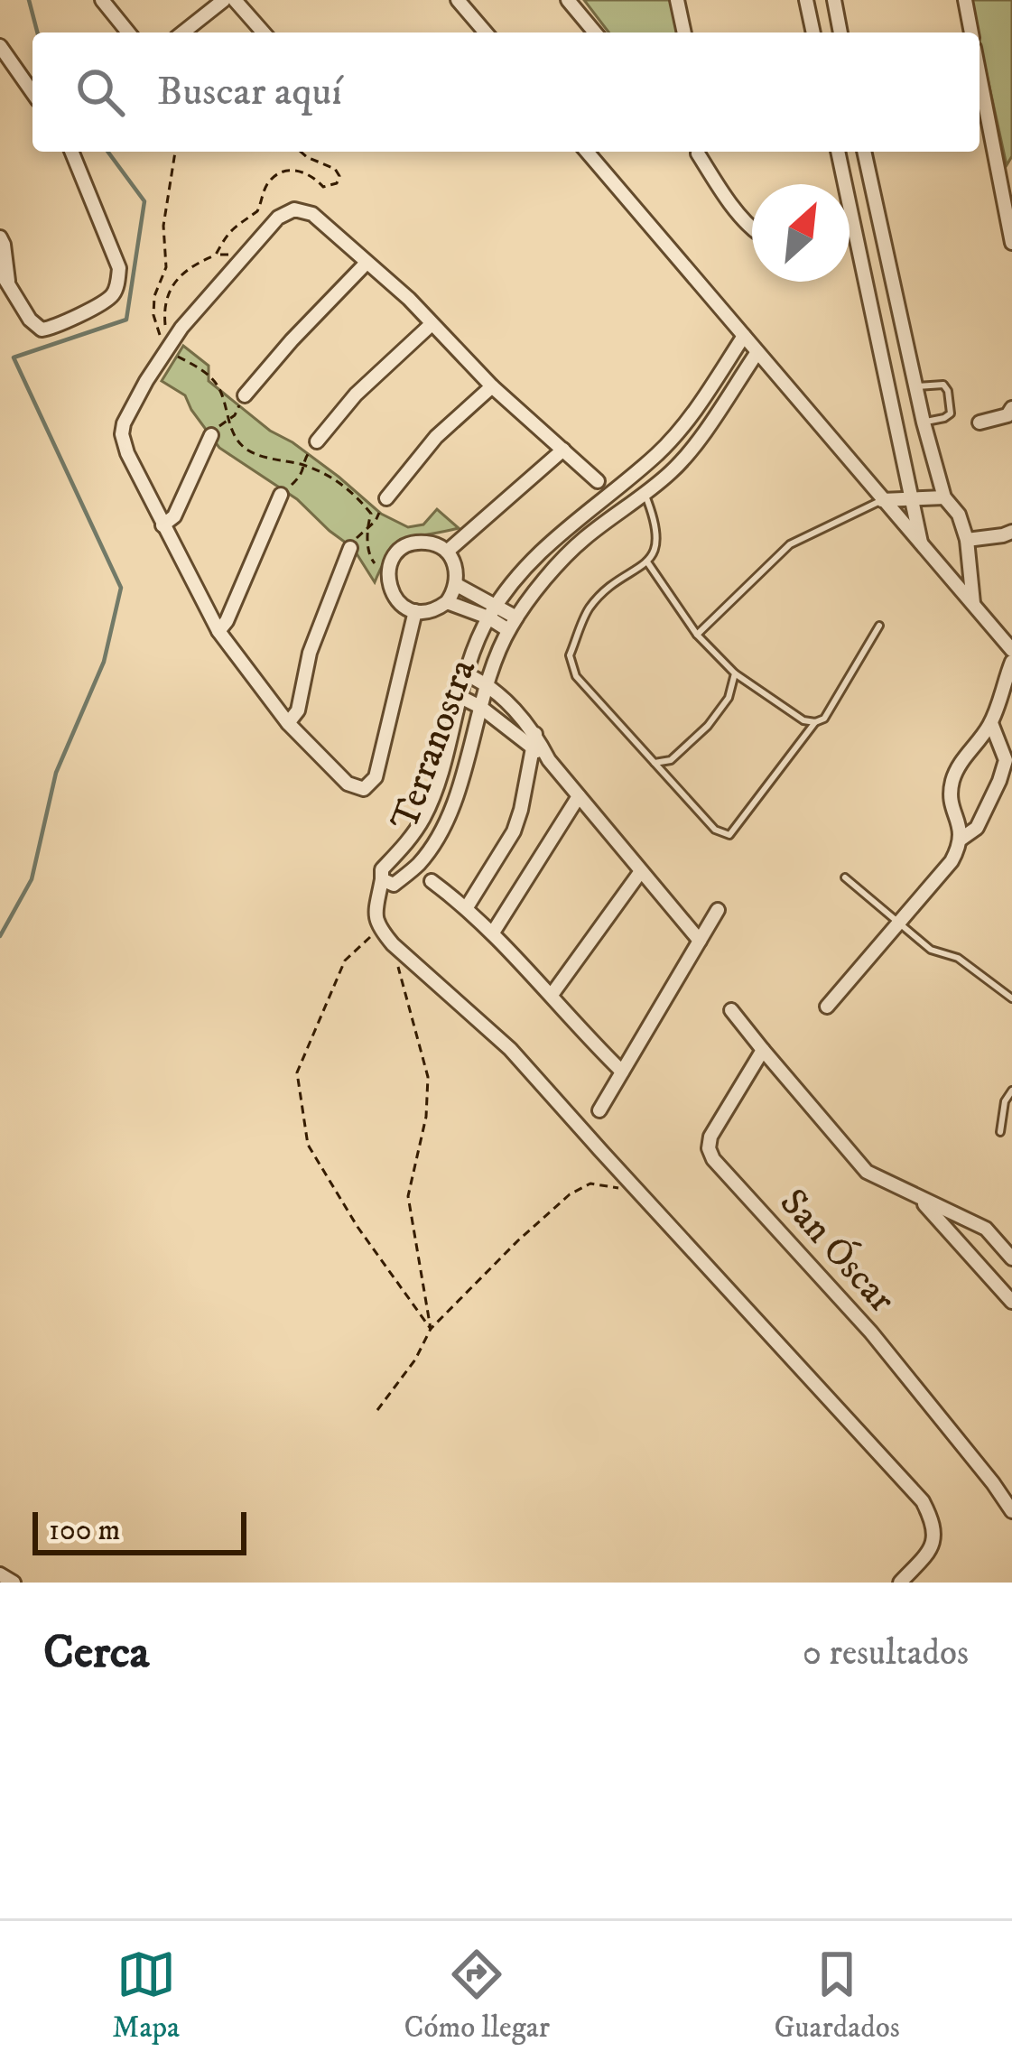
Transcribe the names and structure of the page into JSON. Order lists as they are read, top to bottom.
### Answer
{
  "streets": {
    "street": ["Terranostra", "San Óscar"]
  },
  "scale_bar": "100 m",
  "north": "top right",
  "page": {
    "search": "Buscar aquí",
    "scale": "100 m",
    "heading": ["Cerca", "0 resultados"],
    "nav": ["Mapa", "Cómo llegar", "Guardados"]
  }
}
